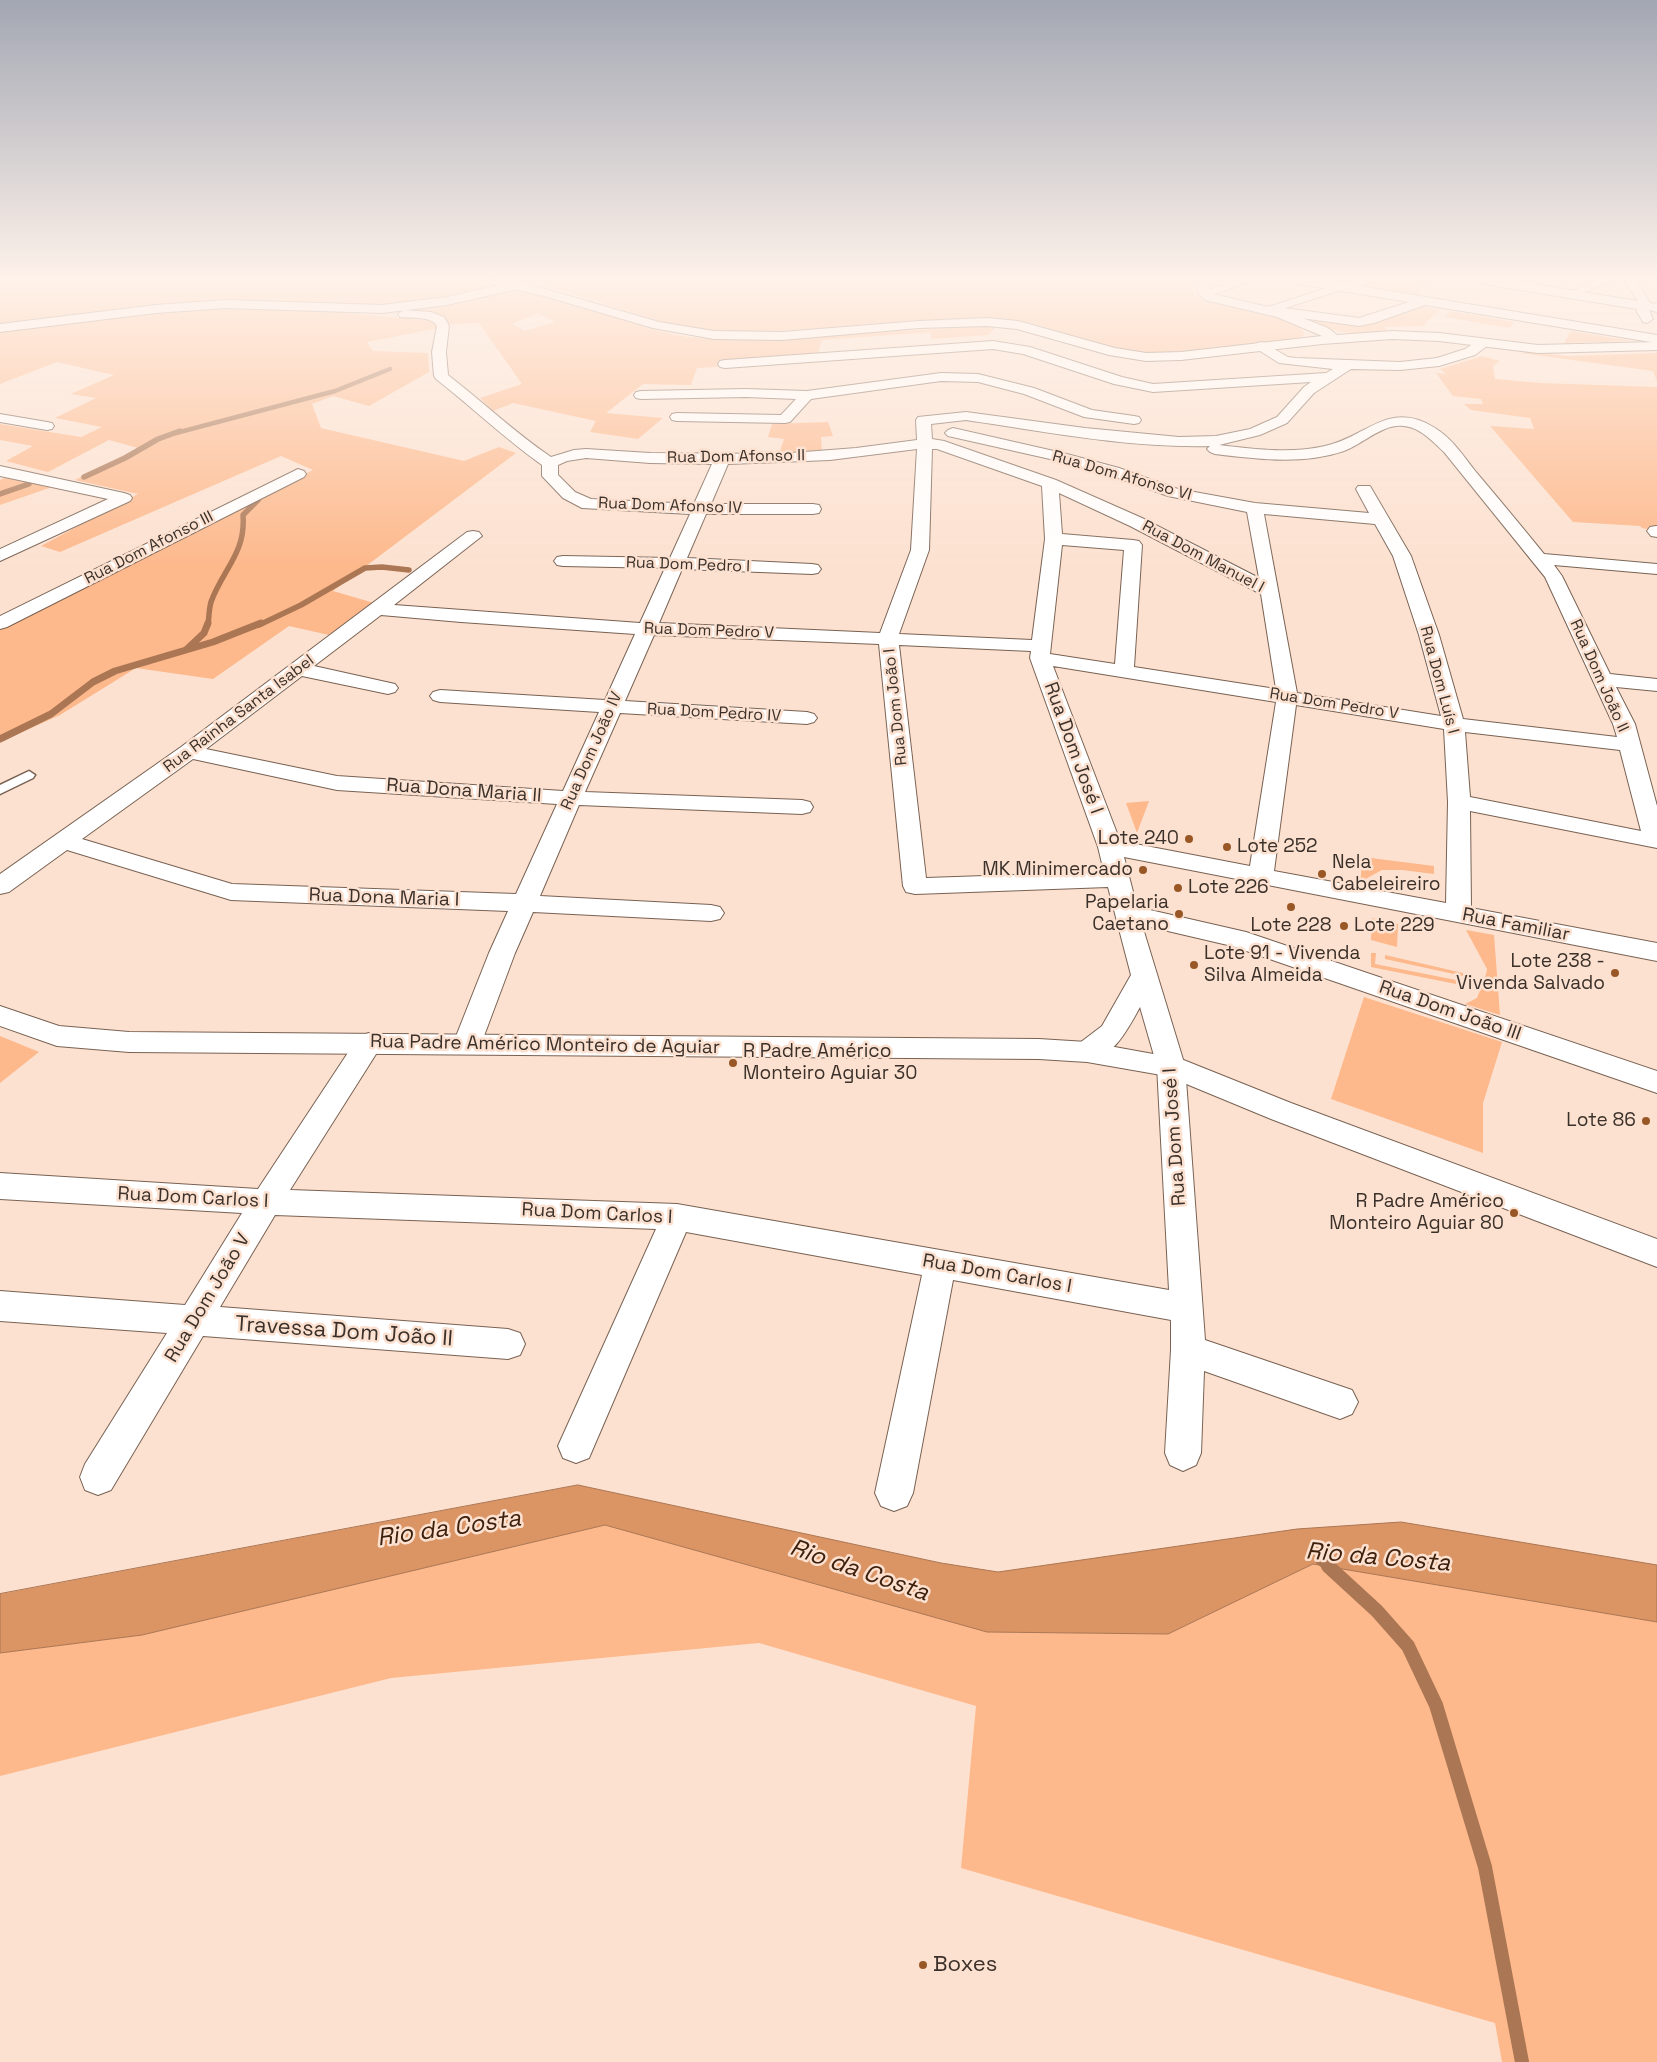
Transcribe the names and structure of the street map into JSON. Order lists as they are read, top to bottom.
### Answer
{
  "streets": {
    "street": [
      "Rua Dom Afonso II",
      "Rua Dom Afonso VI",
      "Rua Dom Afonso IV",
      "Rua Dom Afonso III",
      "Rua Dom Manuel I",
      "Rua Dom Pedro I",
      "Rua Dom Pedro V",
      "Rua Dom João II",
      "Rua Dom Luís I",
      "Rua Dom João I",
      "Rua Dom Pedro IV",
      "Rua Rainha Santa Isabel",
      "Rua Dom José I",
      "Rua Dom João IV",
      "Rua Dona Maria II",
      "Rua Dona Maria I",
      "Rua Familiar",
      "Rua Dom João III",
      "Rua Padre Américo Monteiro de Aguiar",
      "Rua Dom Carlos I",
      "Rua Dom João V",
      "Travessa Dom João II"
    ]
  },
  "crossings": [
    ["Rua Dom Afonso II", "Rua Dom Afonso VI"],
    ["Rua Dom Afonso II", "Rua Dom Afonso IV"],
    ["Rua Dom Afonso II", "Rua Dom Manuel I"],
    ["Rua Dom Afonso II", "Rua Dom João I"],
    ["Rua Dom Afonso II", "Rua Dom João IV"],
    ["Rua Dom Afonso VI", "Rua Dom Manuel I"],
    ["Rua Dom Afonso VI", "Rua Dom Luís I"],
    ["Rua Dom Afonso VI", "Rua Dom João I"],
    ["Rua Dom Afonso IV", "Rua Dom João IV"],
    ["Rua Dom Manuel I", "Rua Dom Pedro V"],
    ["Rua Dom Manuel I", "Rua Dom João I"],
    ["Rua Dom Manuel I", "Rua Dom José I"],
    ["Rua Dom Manuel I", "Rua Familiar"],
    ["Rua Dom Pedro I", "Rua Dom João IV"],
    ["Rua Dom Pedro V", "Rua Dom João II"],
    ["Rua Dom Pedro V", "Rua Dom Luís I"],
    ["Rua Dom Pedro V", "Rua Dom João I"],
    ["Rua Dom Pedro V", "Rua Rainha Santa Isabel"],
    ["Rua Dom Pedro V", "Rua Dom José I"],
    ["Rua Dom Pedro V", "Rua Dom João IV"],
    ["Rua Dom João II", "Rua Dom Luís I"],
    ["Rua Dom Luís I", "Rua Familiar"],
    ["Rua Dom João I", "Rua Dom José I"],
    ["Rua Dom Pedro IV", "Rua Dom João IV"],
    ["Rua Rainha Santa Isabel", "Rua Dona Maria II"],
    ["Rua Rainha Santa Isabel", "Rua Dona Maria I"],
    ["Rua Dom José I", "Rua Familiar"],
    ["Rua Dom José I", "Rua Dom João III"],
    ["Rua Dom José I", "Rua Padre Américo Monteiro de Aguiar"],
    ["Rua Dom José I", "Rua Dom Carlos I"],
    ["Rua Dom João IV", "Rua Dona Maria II"],
    ["Rua Dom João IV", "Rua Dona Maria I"],
    ["Rua Dom João IV", "Rua Padre Américo Monteiro de Aguiar"],
    ["Rua Padre Américo Monteiro de Aguiar", "Rua Dom João V"],
    ["Rua Dom Carlos I", "Rua Dom João V"],
    ["Rua Dom João V", "Travessa Dom João II"]
  ],
  "water": ["Rio da Costa"],
  "places": [
    "Lote 240",
    "Lote 252",
    "MK Minimercado",
    "Nela Cabeleireiro",
    "Lote 226",
    "Lote 228",
    "Papelaria Caetano",
    "Lote 229",
    "Lote 91 - Vivenda Silva Almeida",
    "Lote 238 - Vivenda Salvado",
    "R Padre Américo Monteiro Aguiar 30",
    "Lote 86",
    "R Padre Américo Monteiro Aguiar 80",
    "Boxes"
  ]
}
